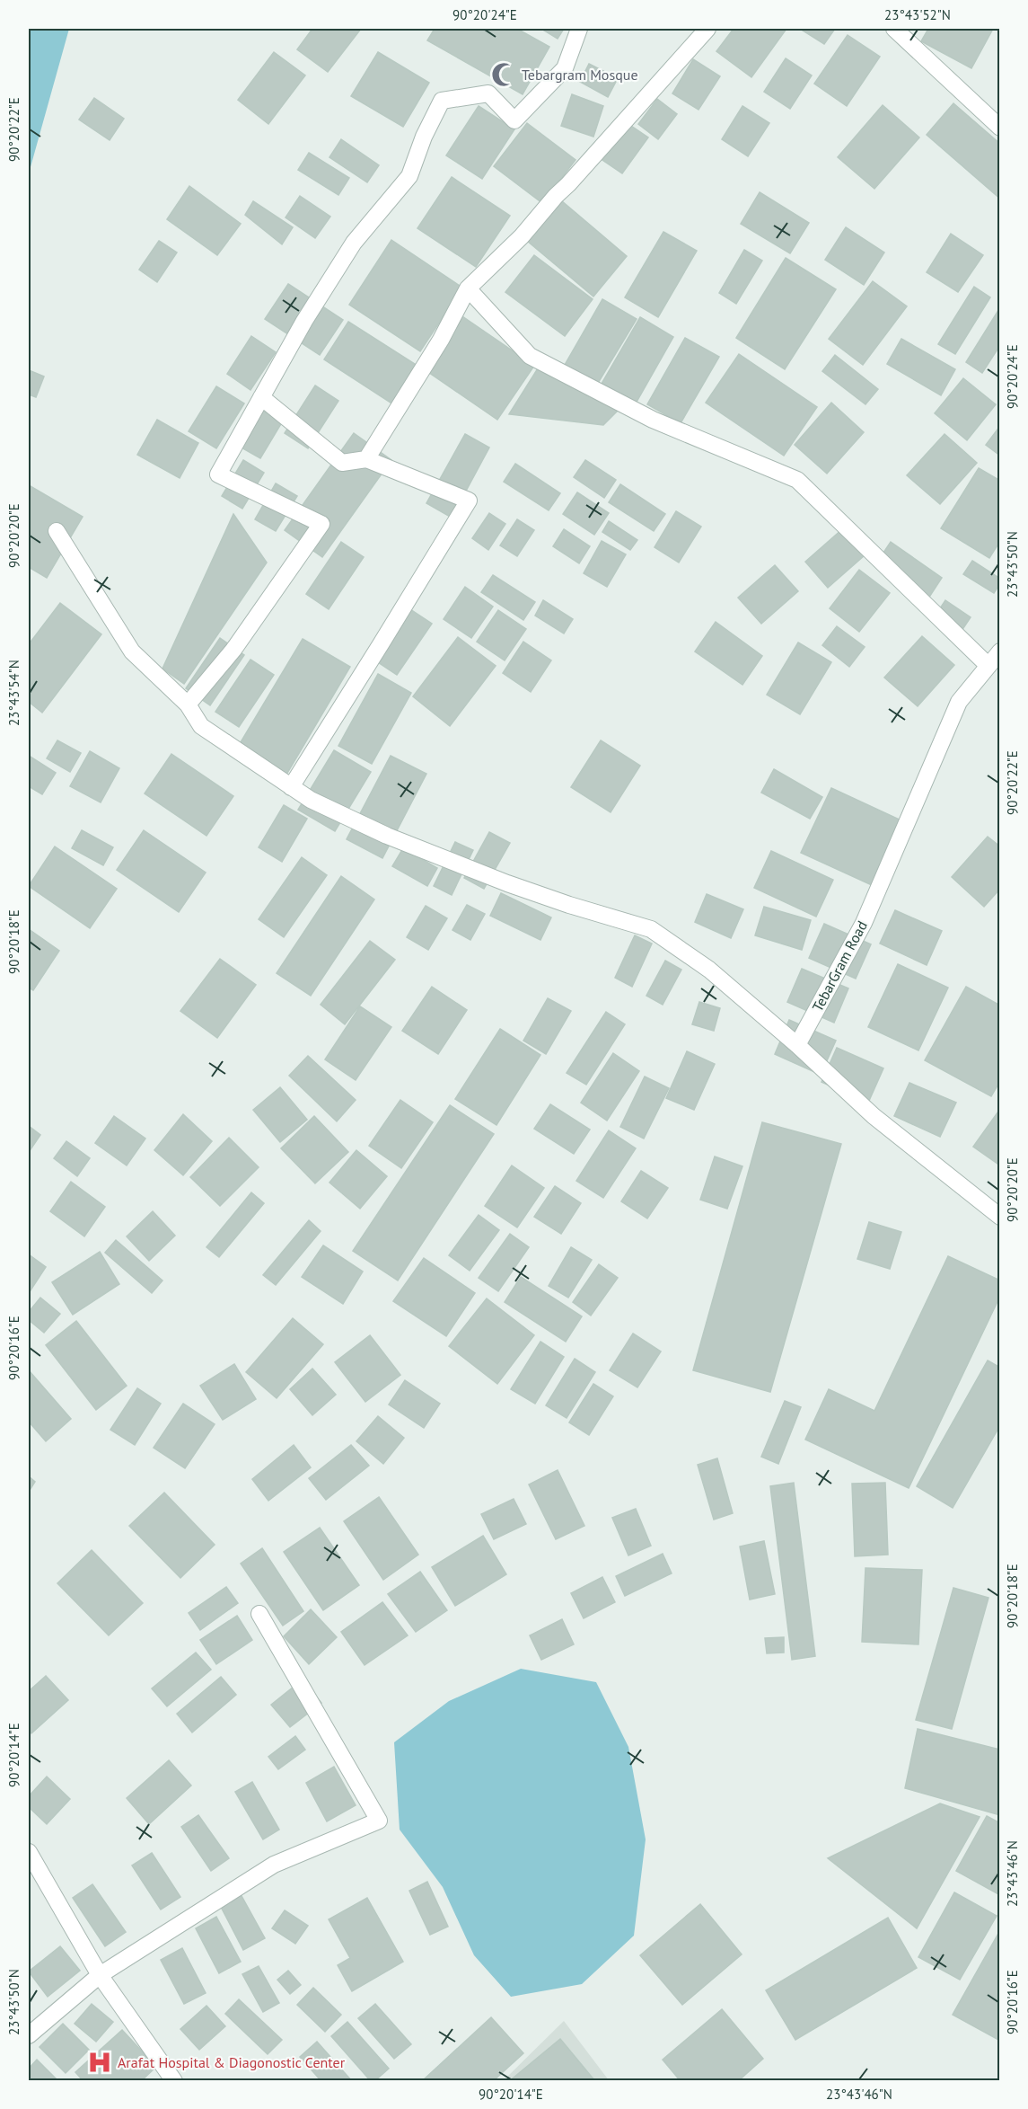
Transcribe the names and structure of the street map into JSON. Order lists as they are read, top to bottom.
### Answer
{
  "streets": {
    "street": ["TebarGram Road"]
  },
  "places": {
    "mosque": ["Tebargram Mosque"],
    "hospital": ["Arafat Hospital & Diagonostic Center"]
  },
  "coordinates": [
    "90°20'24\"E",
    "23°43'52\"N",
    "90°20'22\"E",
    "90°20'20\"E",
    "23°43'50\"N",
    "23°43'54\"N",
    "90°20'18\"E",
    "90°20'16\"E",
    "90°20'14\"E",
    "23°43'46\"N"
  ]
}
